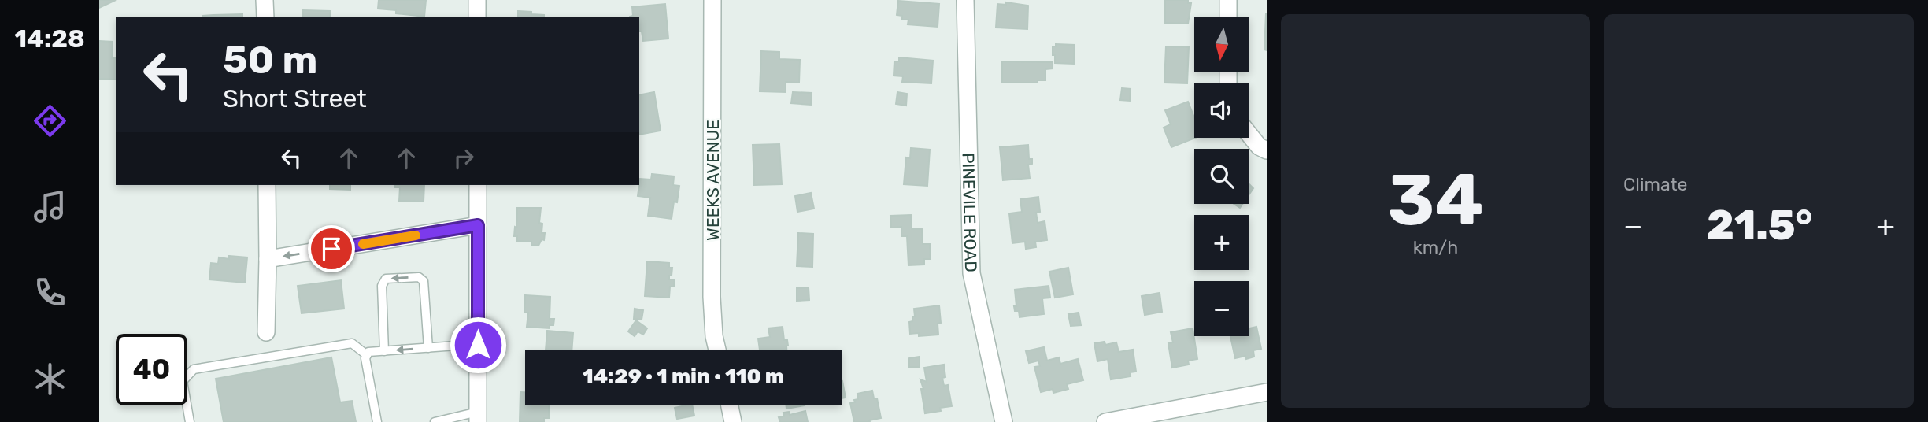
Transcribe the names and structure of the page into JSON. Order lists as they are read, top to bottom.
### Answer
{
  "streets": {
    "street": ["WEEKS AVENUE", "PINEVILE ROAD"]
  },
  "north": "bottom",
  "page": {
    "tabs": "14:28",
    "tile": [
      ["34", "km/h"],
      "Climate"
    ],
    "map_buttons": ["+", "−"],
    "turn": ["50 m", "Short Street"],
    "heat": ["−", "21.5°", "+"],
    "limit": "40",
    "trip": "14:29 · 1 min · 110 m"
  }
}
